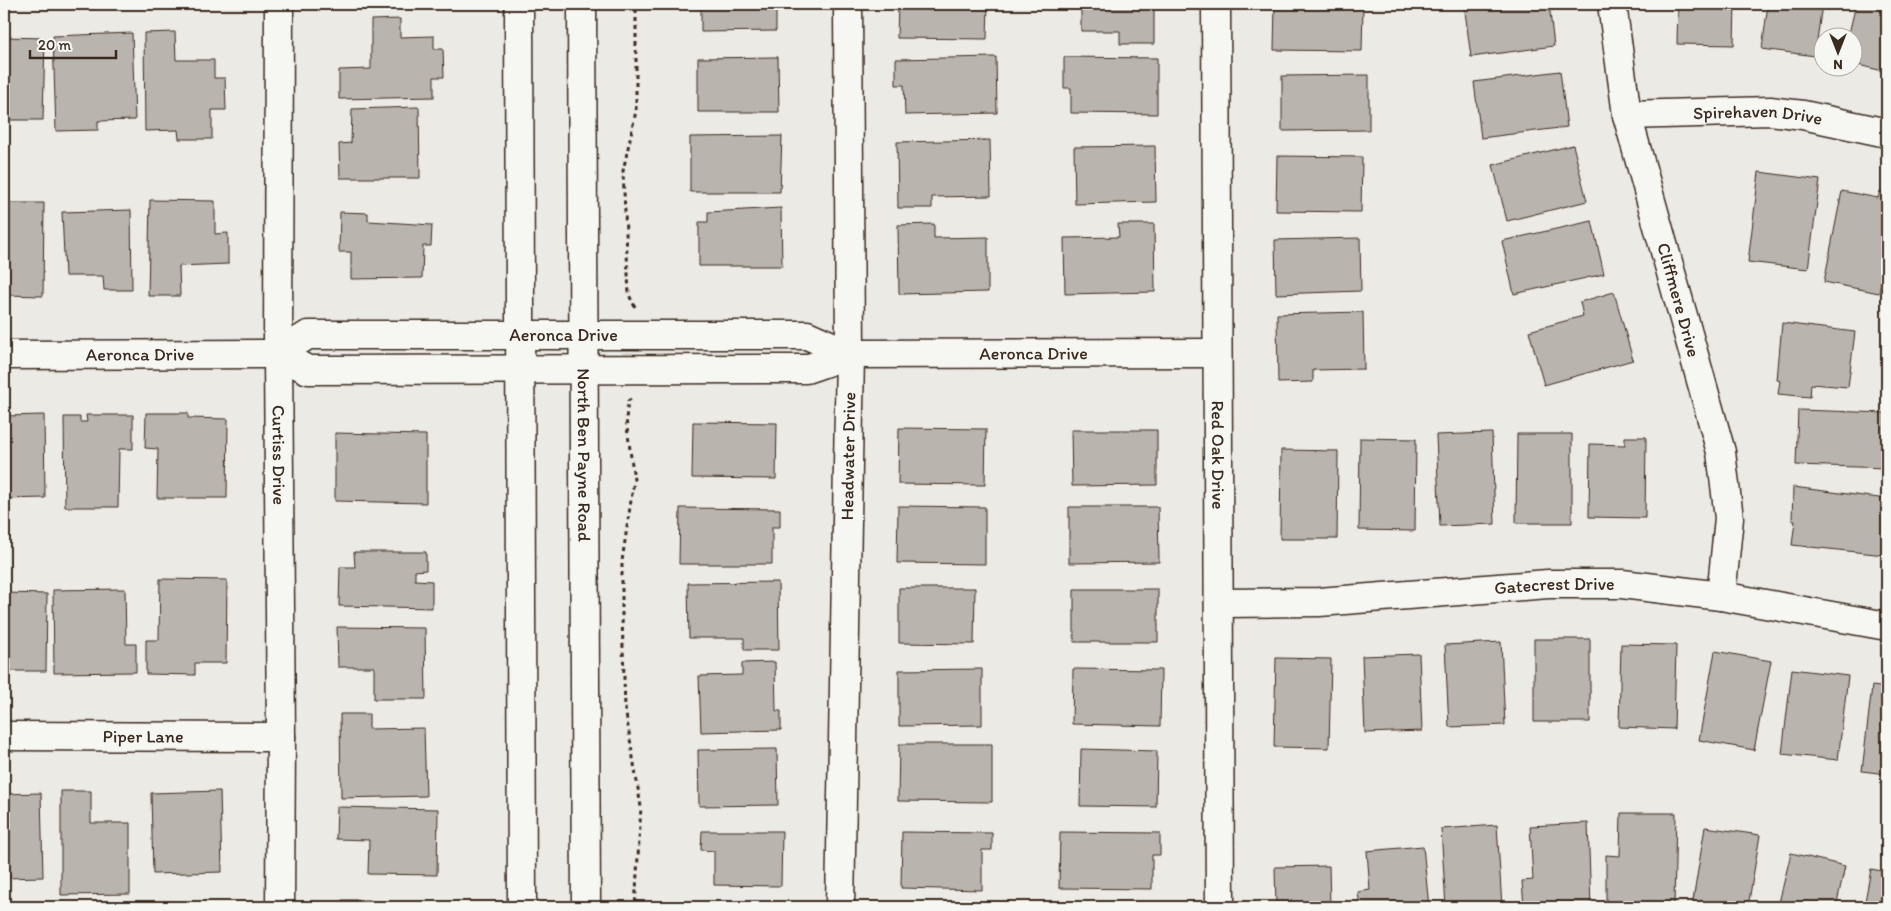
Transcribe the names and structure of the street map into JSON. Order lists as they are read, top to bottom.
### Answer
{
  "streets": {
    "street": [
      "Spirehaven Drive",
      "Cliffmere Drive",
      "Aeronca Drive",
      "North Ben Payne Road",
      "Curtiss Drive",
      "Headwater Drive",
      "Red Oak Drive",
      "Gatecrest Drive",
      "Piper Lane"
    ]
  },
  "crossings": [
    ["Spirehaven Drive", "Cliffmere Drive"],
    ["Cliffmere Drive", "Gatecrest Drive"],
    ["Aeronca Drive", "North Ben Payne Road"],
    ["Aeronca Drive", "Curtiss Drive"],
    ["Aeronca Drive", "Headwater Drive"],
    ["Aeronca Drive", "Red Oak Drive"],
    ["Curtiss Drive", "Piper Lane"],
    ["Red Oak Drive", "Gatecrest Drive"]
  ],
  "scale_bar": "20 m",
  "north": "bottom"
}
